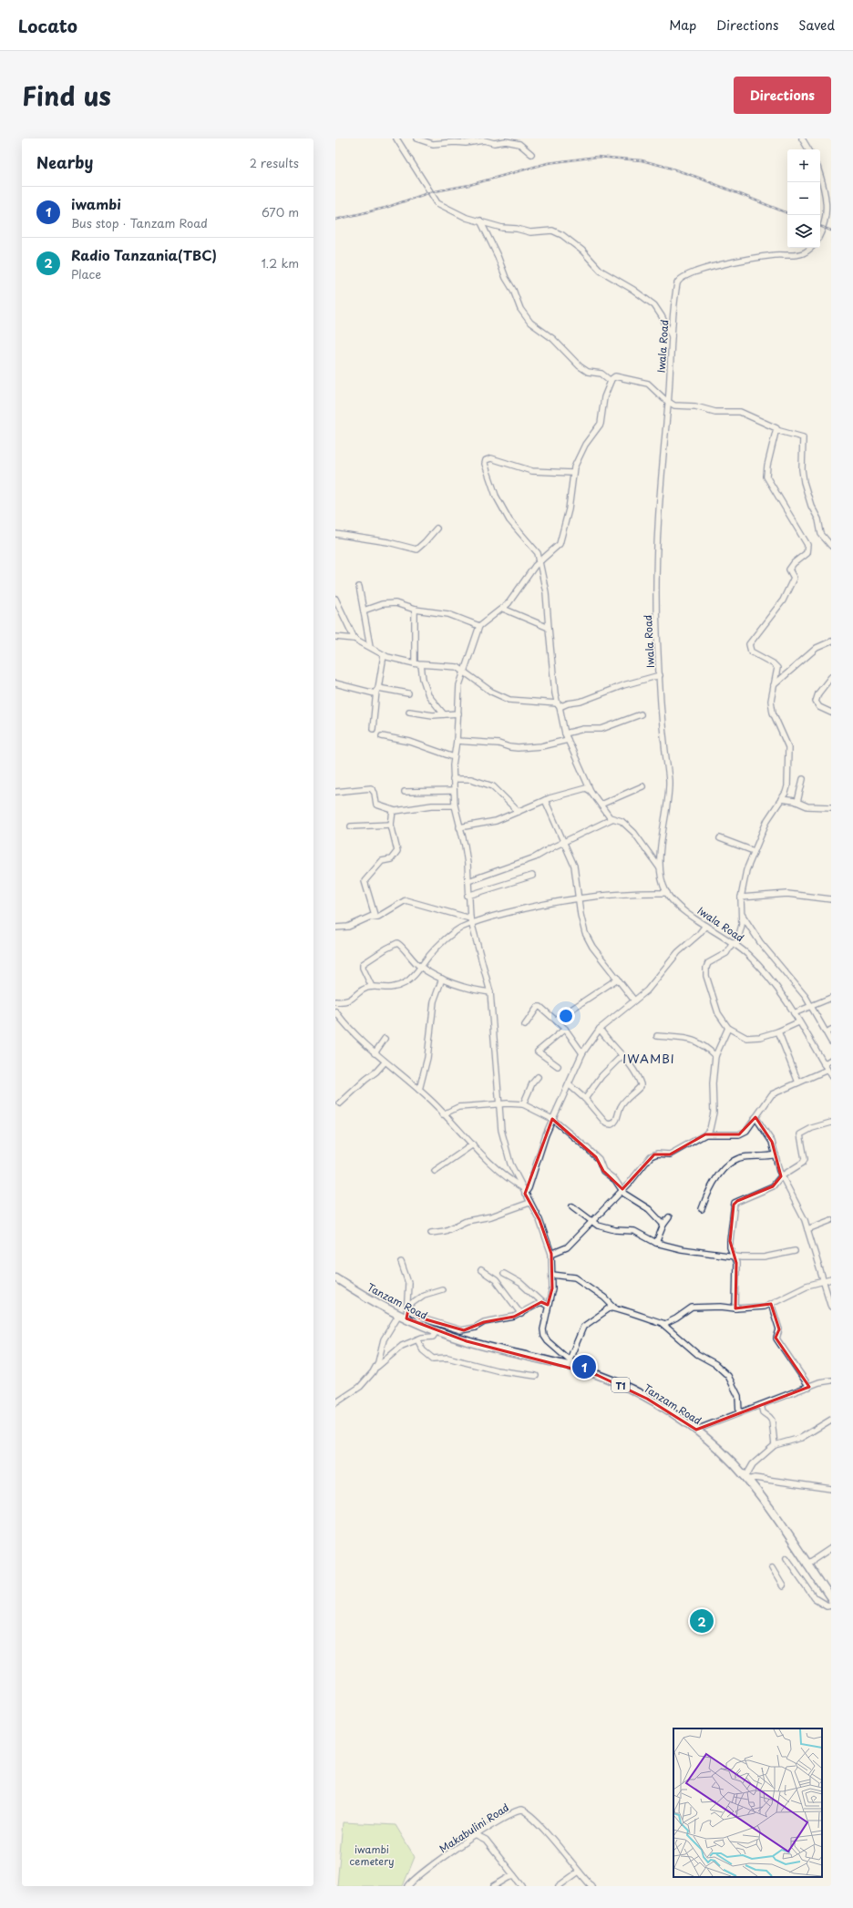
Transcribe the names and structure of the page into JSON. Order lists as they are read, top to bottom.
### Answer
{
  "streets": {
    "highway": ["Tanzam Road", "T1"],
    "street": ["Iwala Road", "Makabulini Road"]
  },
  "districts": ["IWAMBI"],
  "parks": ["iwambi cemetery"],
  "page": {
    "header": "Locato",
    "nav": ["Map", "Directions", "Saved"],
    "title": "Find us",
    "buttons": "Directions",
    "heading": ["Nearby", "2 results"],
    "map_buttons": ["+", "−"],
    "list": [
      {
        "mark": "1",
        "name": "iwambi",
        "note": "Bus stop · Tanzam Road",
        "value": "670 m"
      },
      {
        "mark": "2",
        "name": "Radio Tanzania(TBC)",
        "note": "Place",
        "value": "1.2 km"
      }
    ],
    "pins": ["1", "2"]
  }
}
